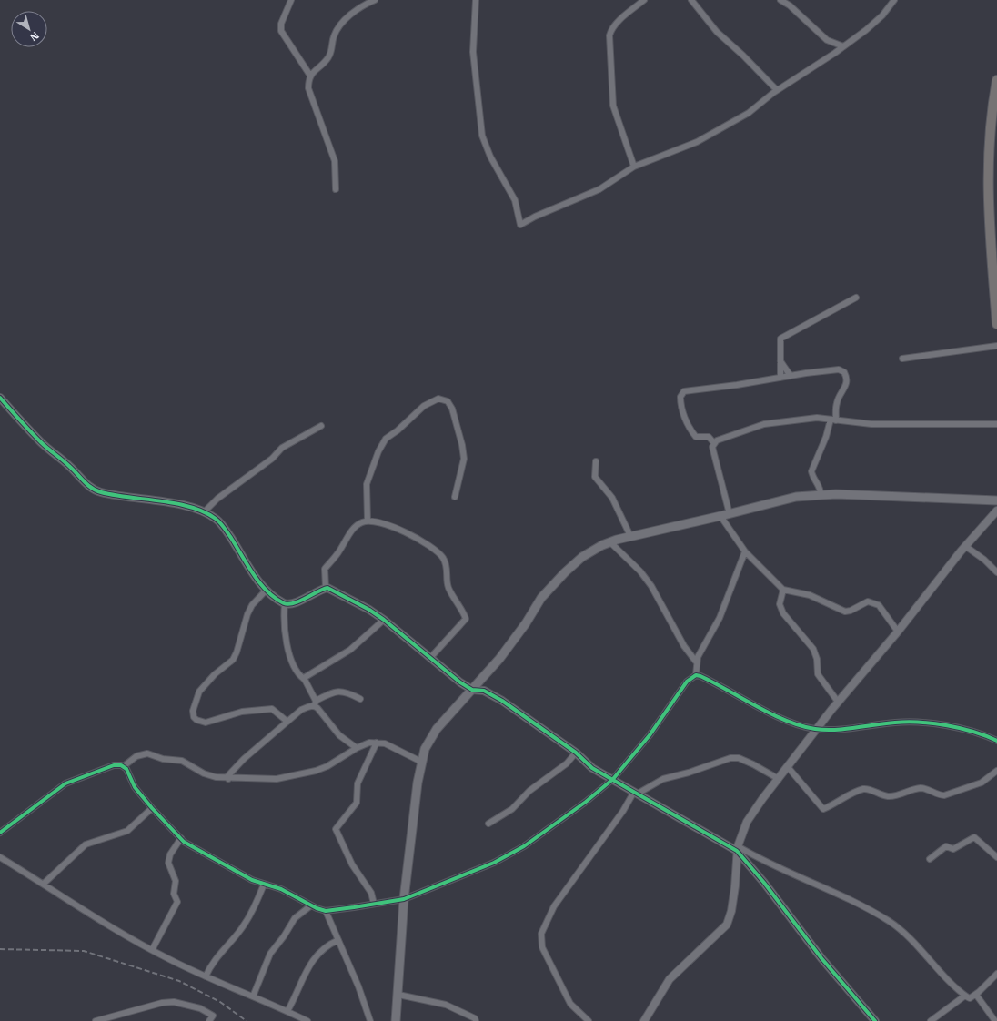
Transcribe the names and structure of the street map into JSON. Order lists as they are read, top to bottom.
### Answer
{
  "north": "bottom right"
}
